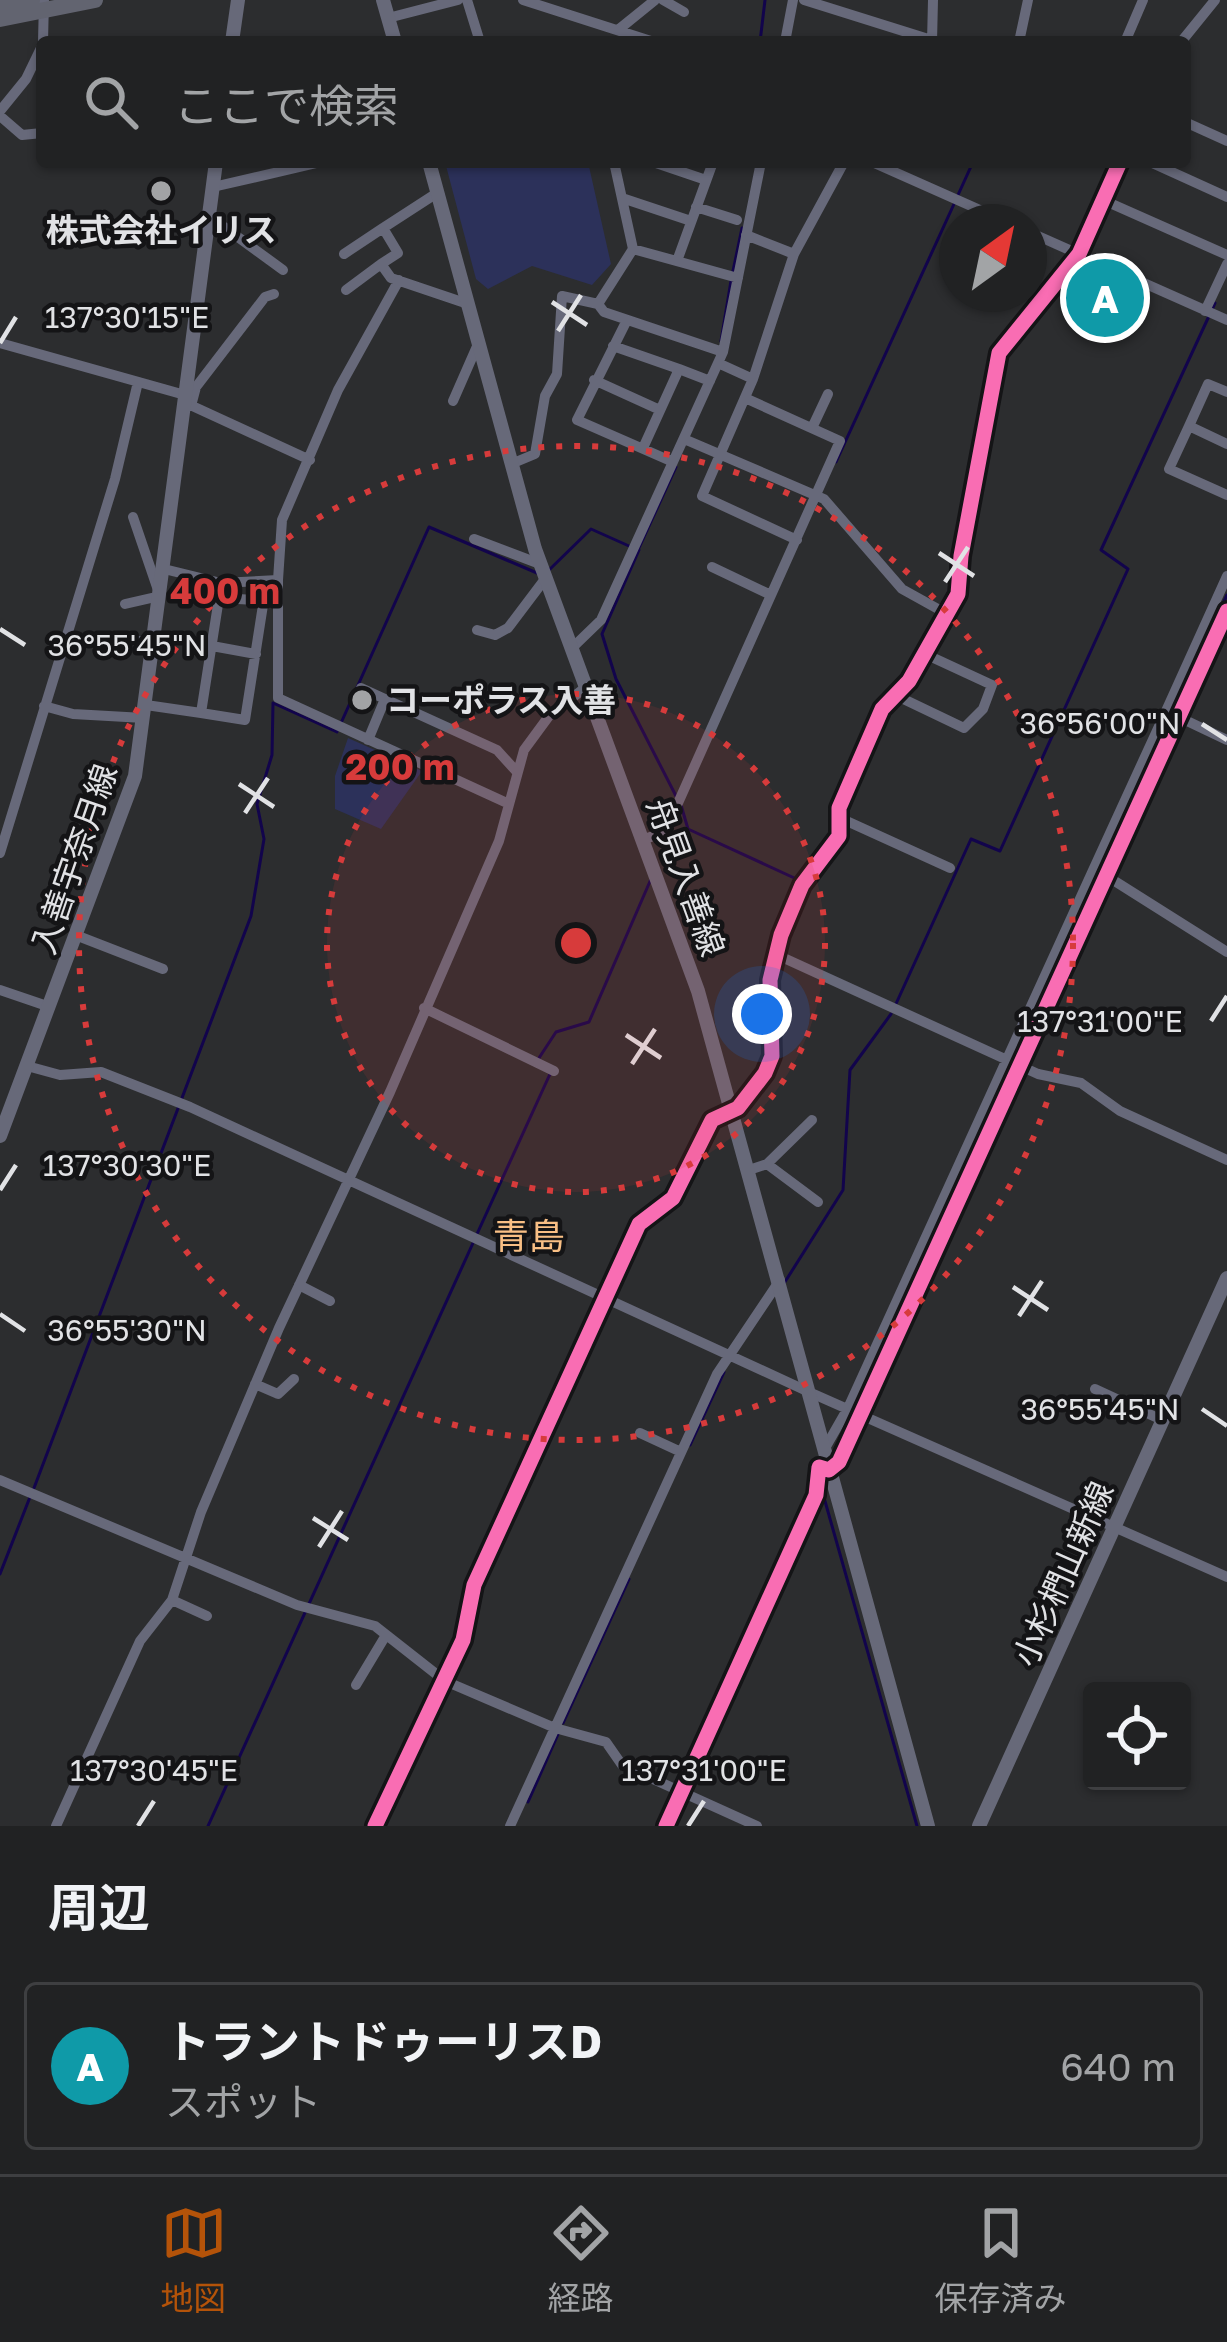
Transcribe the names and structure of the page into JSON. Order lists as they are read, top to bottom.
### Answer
{
  "streets": {
    "main road": ["入善宇奈月線", "舟見入善線", "小杉椚山新線"]
  },
  "districts": ["青島"],
  "places": ["株式会社イリス", "コーポラス入善"],
  "north": "top right",
  "page": {
    "search": "ここで検索",
    "pins": "A",
    "heading": "周辺",
    "list": [
      {
        "mark": "A",
        "name": "トラントドゥーリスD",
        "note": "スポット",
        "value": "640 m"
      }
    ],
    "nav": ["地図", "経路", "保存済み"]
  },
  "coordinates": [
    "137°30'15\"E",
    "36°55'45\"N",
    "36°56'00\"N",
    "137°31'00\"E",
    "137°30'30\"E",
    "36°55'30\"N",
    "137°30'45\"E"
  ],
  "rings": ["400 m", "200 m"]
}
